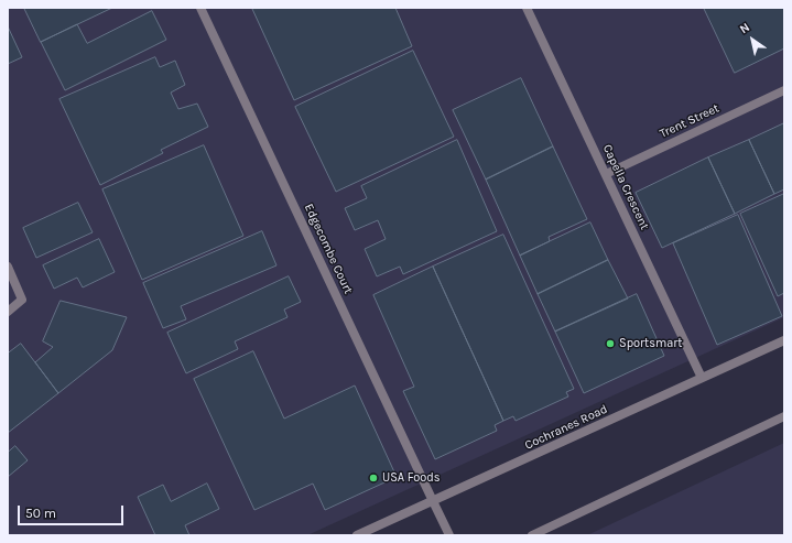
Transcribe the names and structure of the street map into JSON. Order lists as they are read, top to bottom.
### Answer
{
  "streets": {
    "street": [
      "Trent Street",
      "Capella Crescent",
      "Edgecombe Court",
      "Cochranes Road"
    ]
  },
  "crossings": [
    ["Trent Street", "Capella Crescent"],
    ["Capella Crescent", "Cochranes Road"],
    ["Edgecombe Court", "Cochranes Road"]
  ],
  "places": ["Sportsmart", "USA Foods"],
  "scale_bar": "50 m",
  "north": "top left"
}
